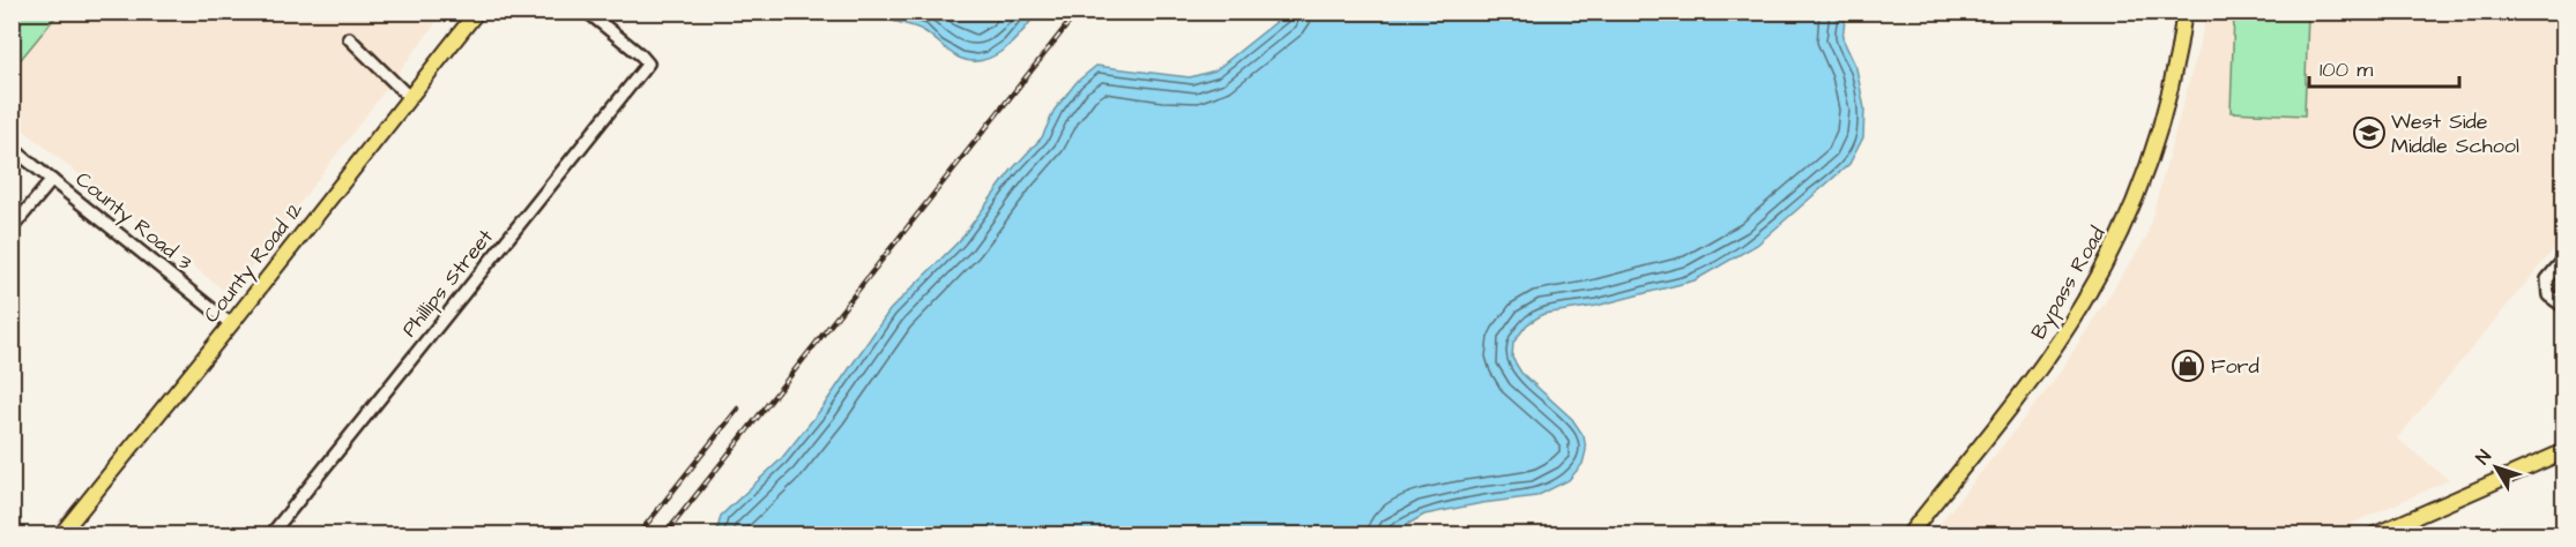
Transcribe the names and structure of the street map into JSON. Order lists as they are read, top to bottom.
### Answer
{
  "streets": {
    "main road": ["County Road 12", "Bypass Road"],
    "street": ["County Road 3", "Phillips Street"]
  },
  "crossings": [
    ["County Road 3", "County Road 12"]
  ],
  "places": {
    "school or university": ["West Side Middle School"],
    "shop": ["Ford"]
  },
  "scale_bar": "100 m",
  "north": "top left"
}
